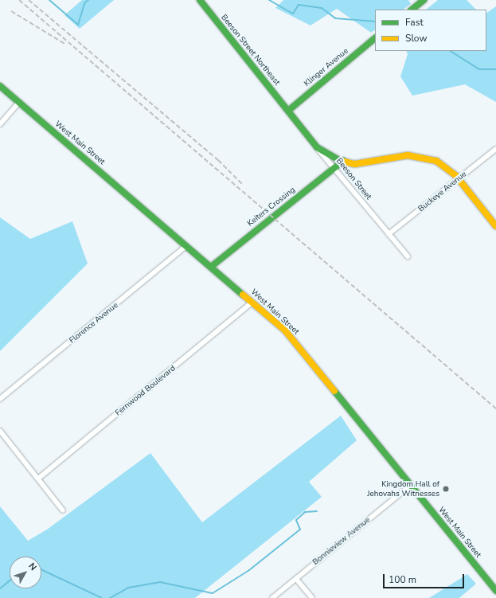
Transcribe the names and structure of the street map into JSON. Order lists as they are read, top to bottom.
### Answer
{
  "streets": {
    "street": [
      "Beeson Street Northeast",
      "Klinger Avenue",
      "West Main Street",
      "Beeson Street",
      "Buckeye Avenue",
      "Keiters Crossing",
      "Florence Avenue",
      "Fernwood Boulevard",
      "Bonnieview Avenue"
    ]
  },
  "crossings": [
    ["Beeson Street Northeast", "Klinger Avenue"],
    ["Beeson Street Northeast", "Beeson Street"],
    ["Klinger Avenue", "Beeson Street"],
    ["West Main Street", "Keiters Crossing"],
    ["West Main Street", "Florence Avenue"],
    ["West Main Street", "Fernwood Boulevard"],
    ["West Main Street", "Bonnieview Avenue"],
    ["Beeson Street", "Buckeye Avenue"],
    ["Beeson Street", "Keiters Crossing"]
  ],
  "places": ["Kingdom Hall of Jehovahs Witnesses"],
  "legend": ["Fast", "Slow"],
  "scale_bar": "100 m",
  "north": "top right"
}
